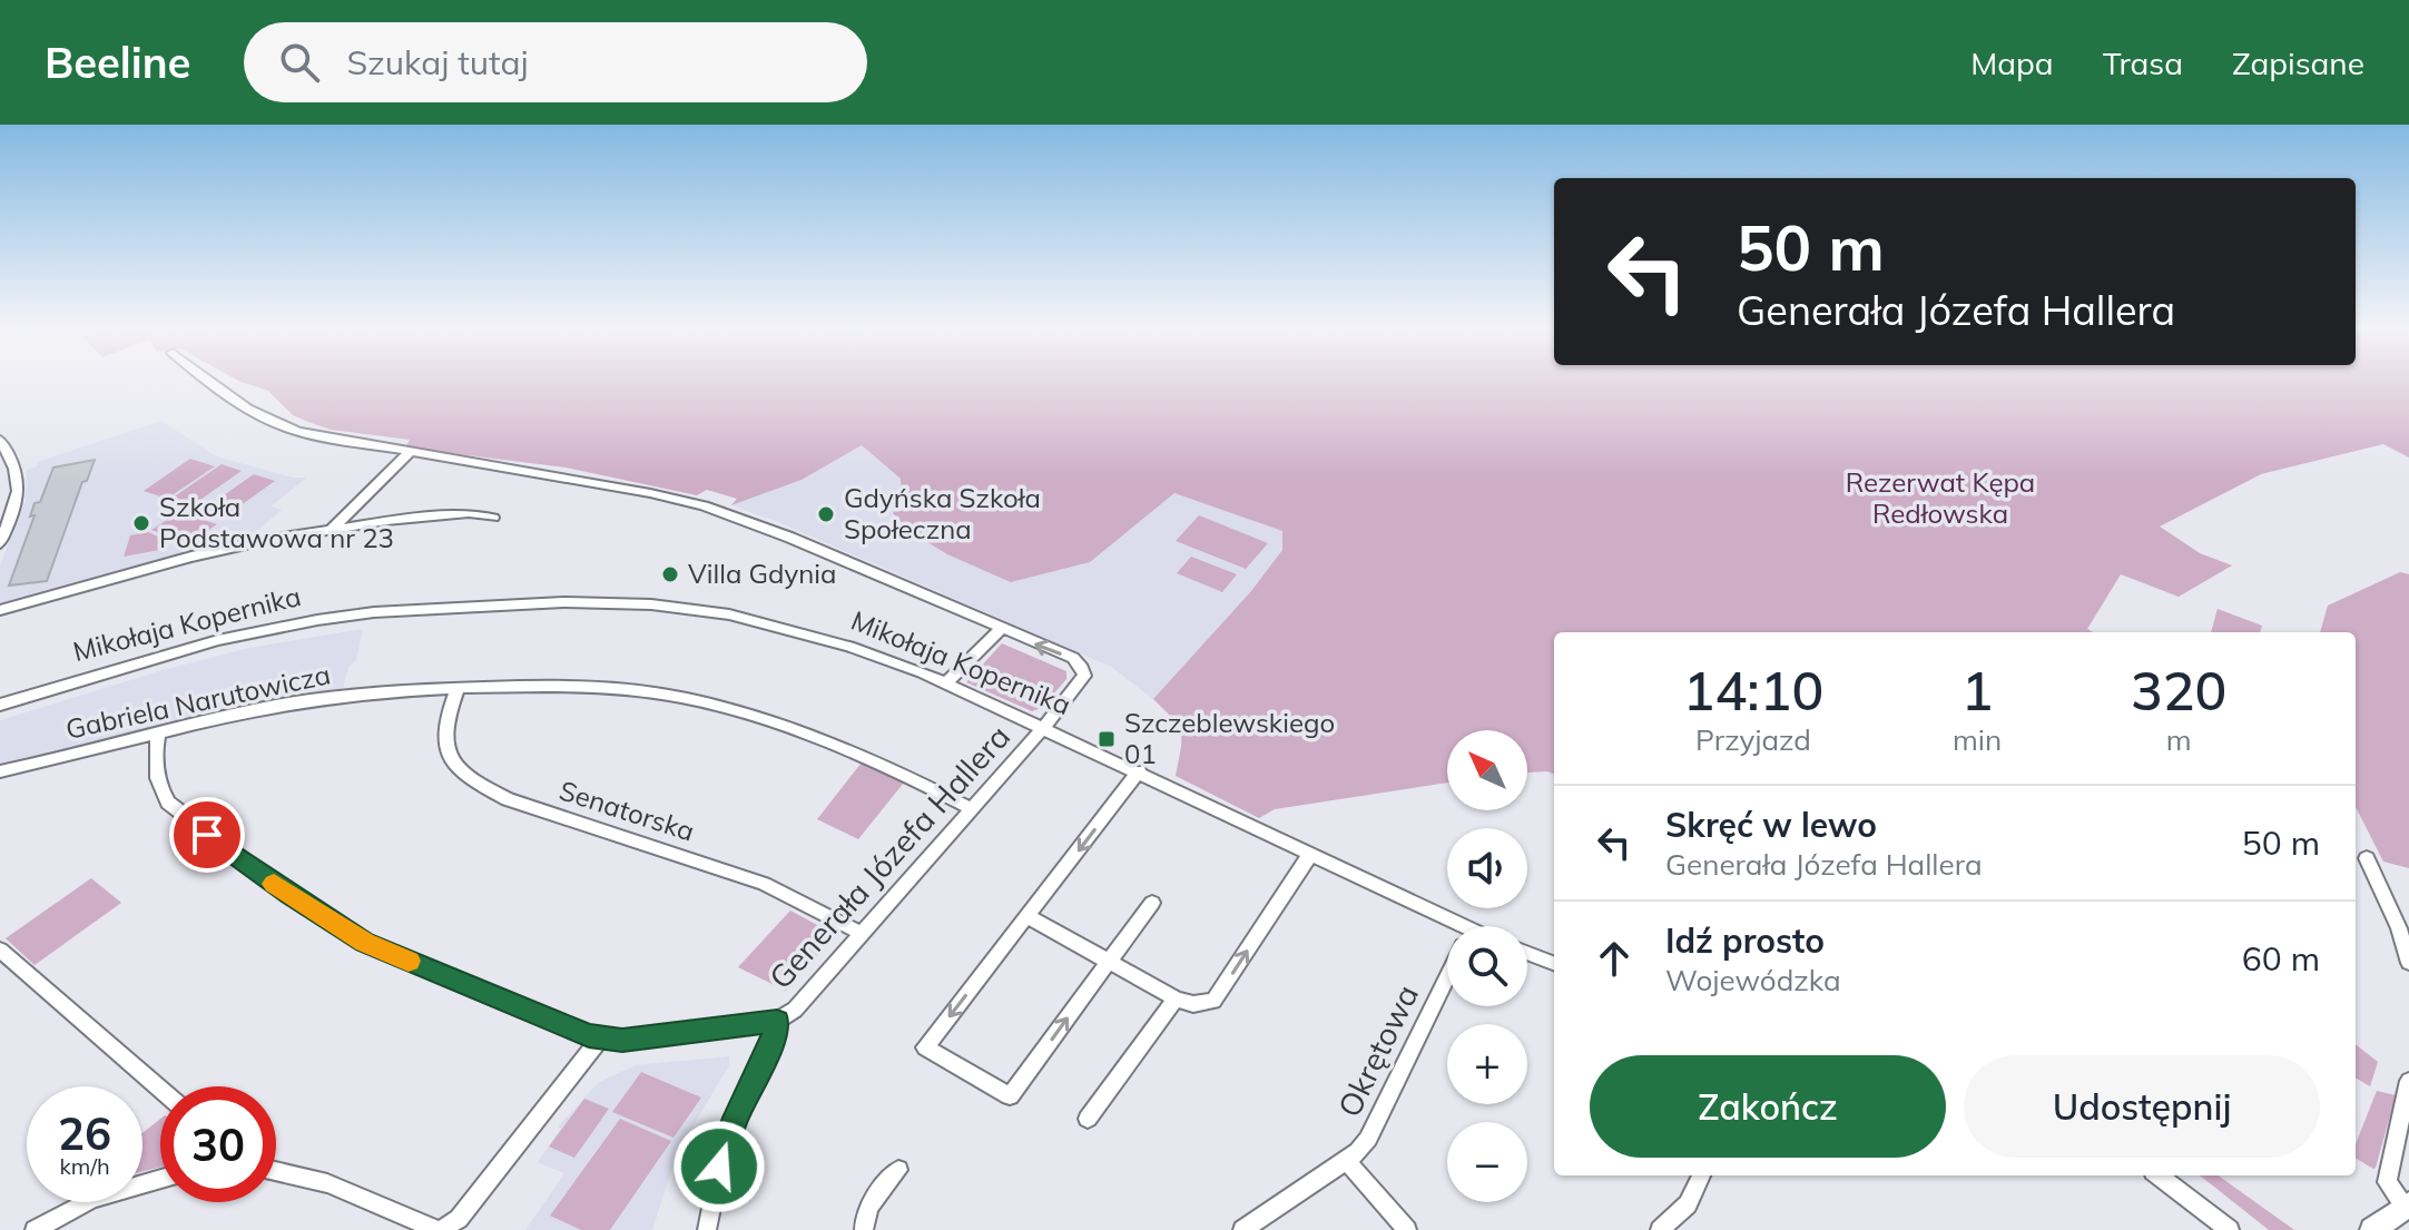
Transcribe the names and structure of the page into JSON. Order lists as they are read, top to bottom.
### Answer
{
  "streets": {
    "street": [
      "Mikołaja Kopernika",
      "Gabriela Narutowicza",
      "Senatorska",
      "Generała Józefa Hallera",
      "Okrętowa"
    ]
  },
  "crossings": [
    ["Mikołaja Kopernika", "Generała Józefa Hallera"],
    ["Gabriela Narutowicza", "Senatorska"],
    ["Gabriela Narutowicza", "Generała Józefa Hallera"],
    ["Senatorska", "Generała Józefa Hallera"]
  ],
  "parks": ["Rezerwat Kępa Redłowska"],
  "places": {
    "other": ["Gdyńska Szkoła Społeczna", "Szkoła Podstawowa nr 23", "Villa Gdynia"],
    "transit": ["Szczeblewskiego 01"]
  },
  "north": "top left",
  "page": {
    "header": "Beeline",
    "search": "Szukaj tutaj",
    "nav": ["Mapa", "Trasa", "Zapisane"],
    "turn": ["50 m", "Generała Józefa Hallera"],
    "eta": [
      "14:10",
      "Przyjazd",
      "1",
      "min",
      "320",
      "m"
    ],
    "map_buttons": ["+", "−"],
    "list": [
      {
        "name": "Skręć w lewo",
        "note": "Generała Józefa Hallera",
        "value": "50 m"
      },
      {
        "name": "Idź prosto",
        "note": "Wojewódzka",
        "value": "60 m"
      }
    ],
    "buttons": ["Zakończ", "Udostępnij"],
    "speed": "26 km/h",
    "limit": "30"
  }
}
